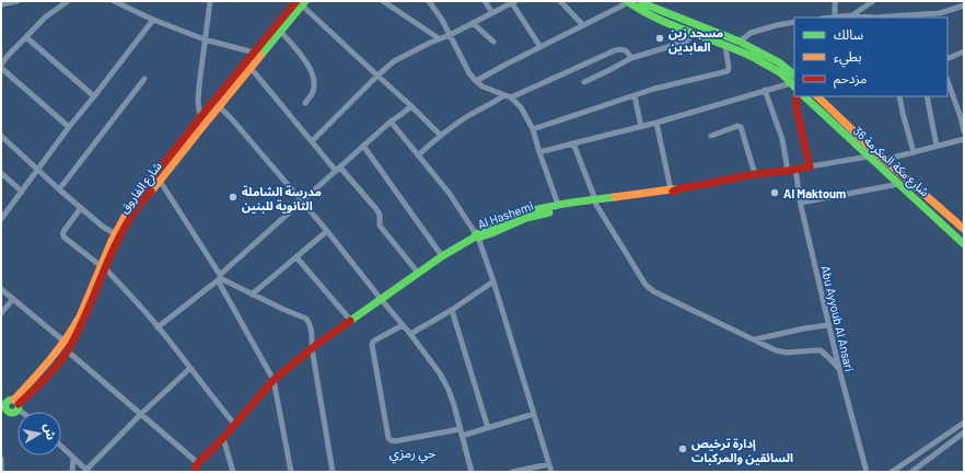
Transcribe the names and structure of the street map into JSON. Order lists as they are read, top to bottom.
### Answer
{
  "streets": {
    "street": [
      "شارع مكة المكرمة 36",
      "شارع الفاروق",
      "Al Hashemi",
      "Abu Ayyoub Al Ansari"
    ]
  },
  "crossings": [
    ["Al Hashemi", "Abu Ayyoub Al Ansari"]
  ],
  "districts": ["حي رمزي"],
  "places": [
    "مسجد زين العابدين",
    "Al Maktoum",
    "مدرسة الشاملة الثانوية للبنين",
    "إدارة ترخيص السائقين والمركبات"
  ],
  "legend": ["سالك", "بطيء", "مزدحم"],
  "north": "right"
}
